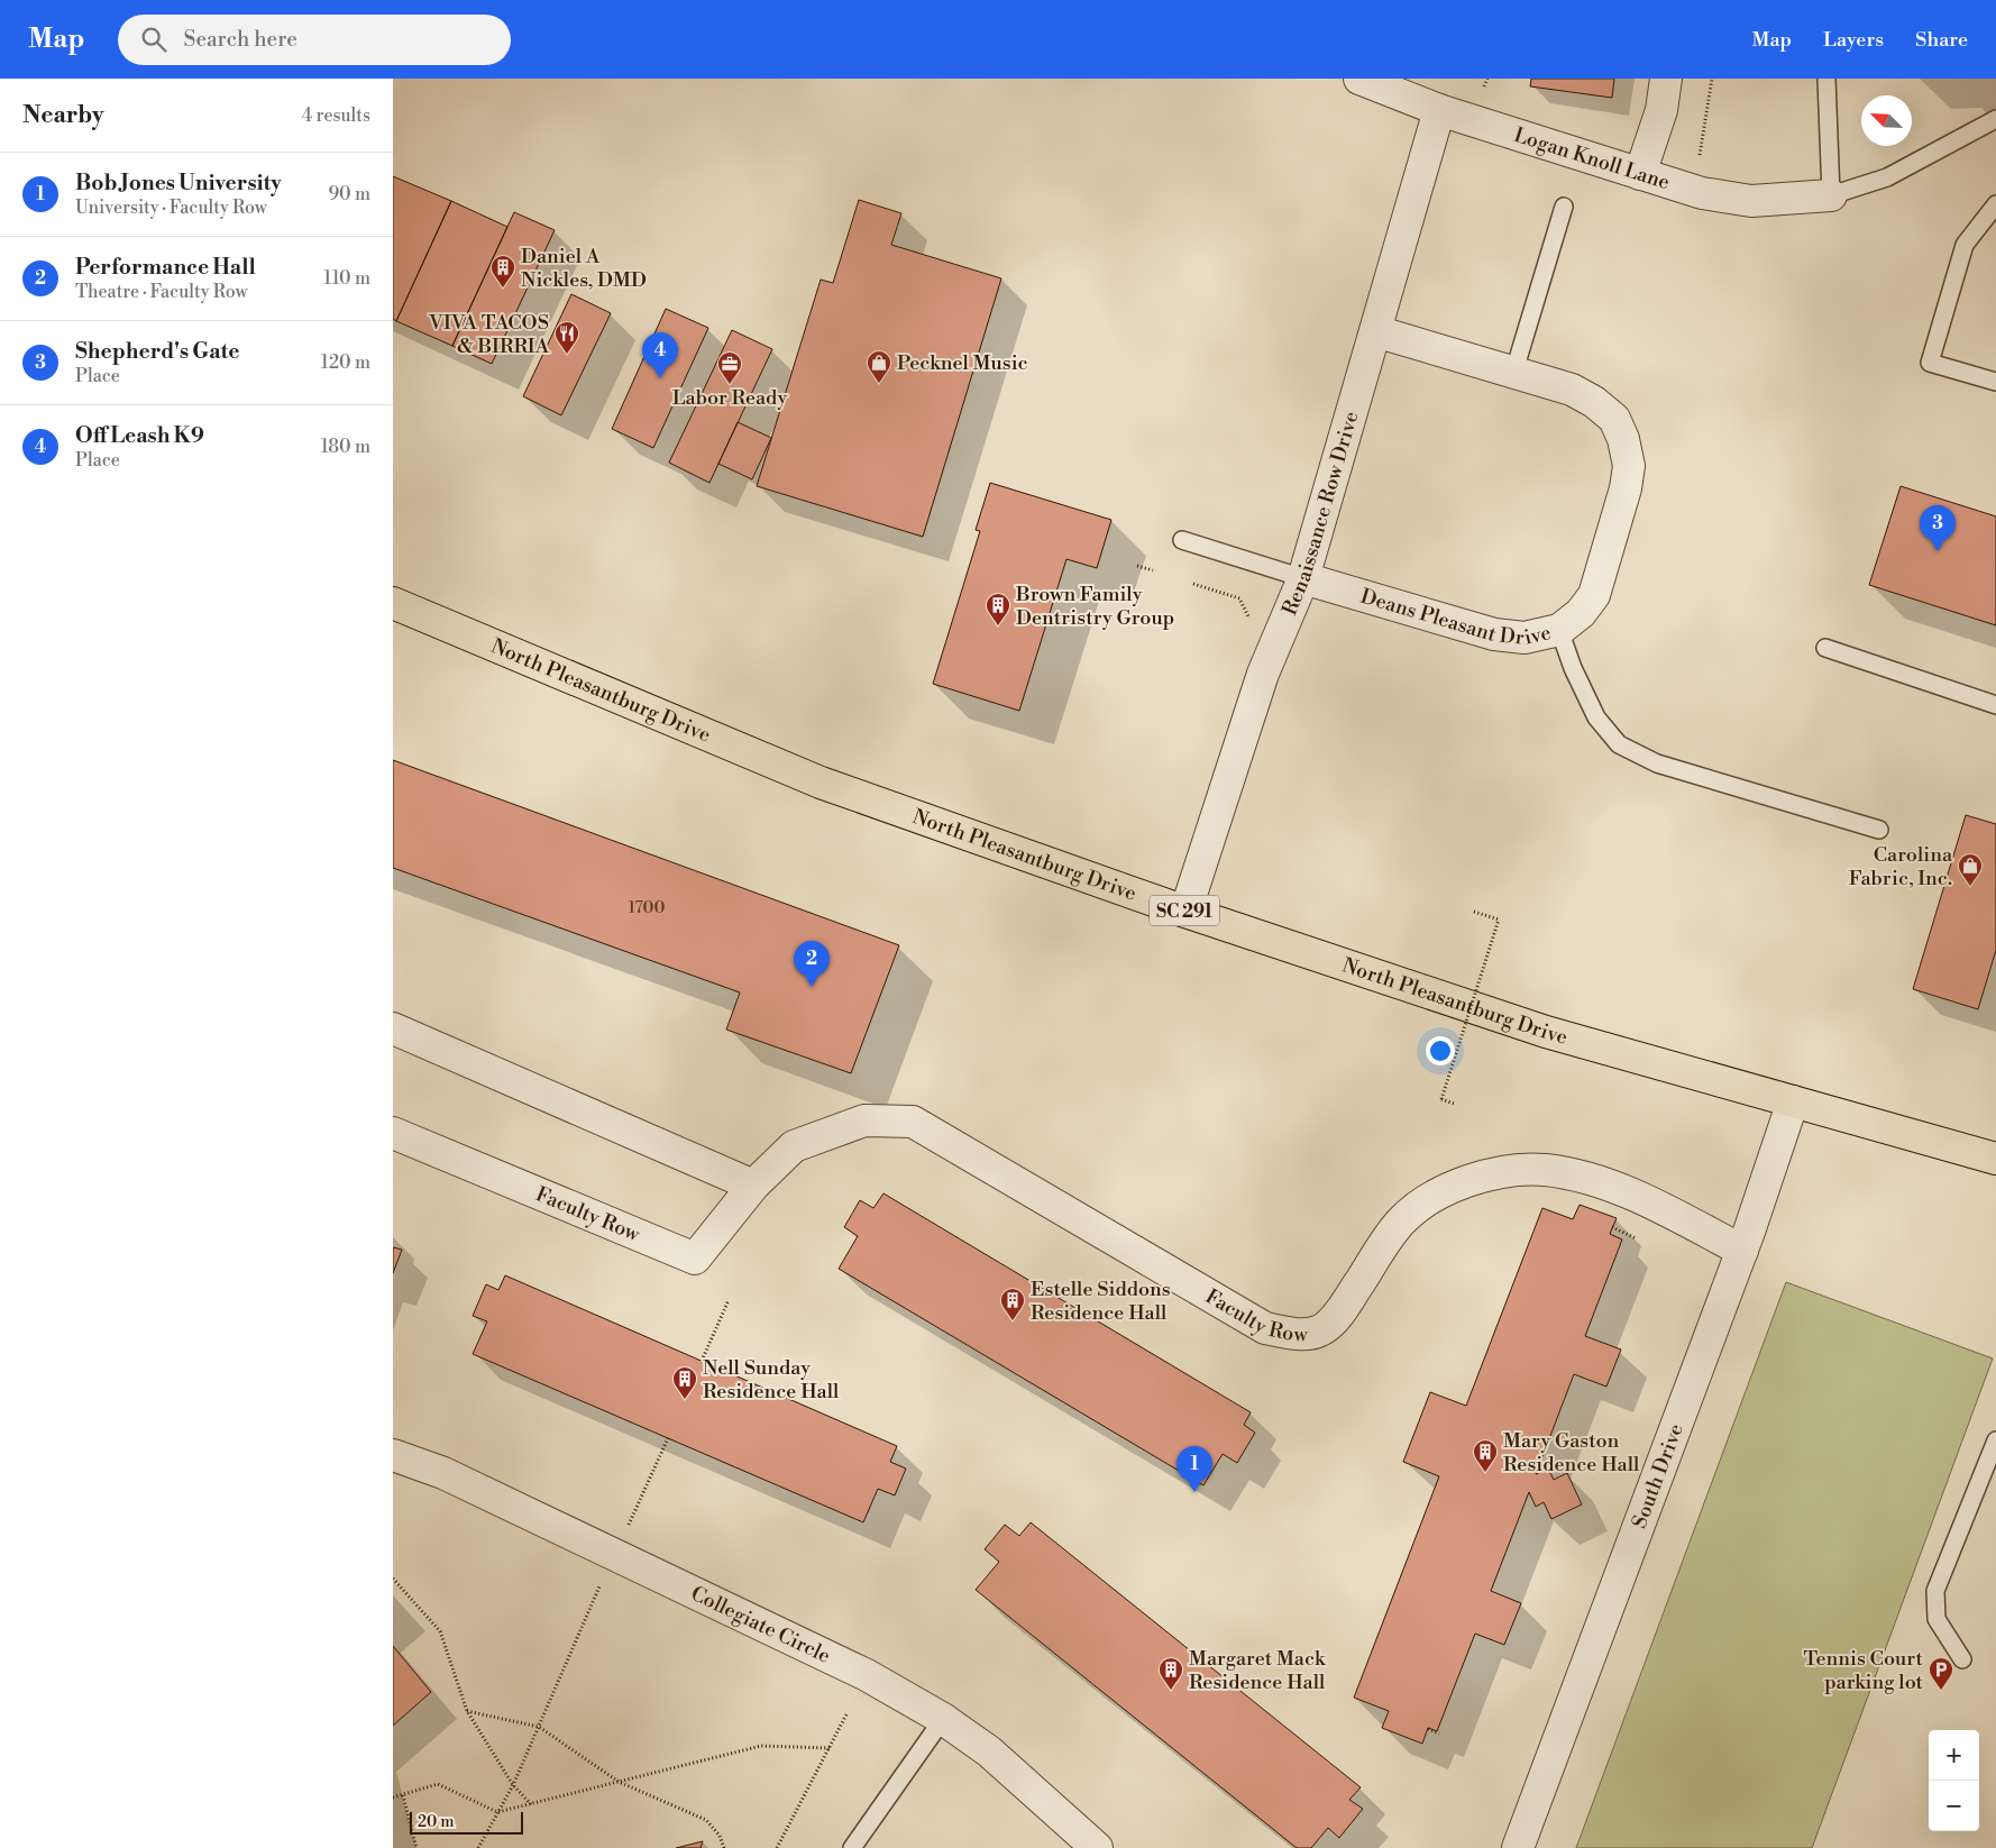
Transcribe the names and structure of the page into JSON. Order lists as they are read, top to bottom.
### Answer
{
  "streets": {
    "main road": ["North Pleasantburg Drive", "SC 291"],
    "street": [
      "Logan Knoll Lane",
      "Renaissance Row Drive",
      "Deans Pleasant Drive",
      "Faculty Row",
      "South Drive",
      "Collegiate Circle"
    ]
  },
  "crossings": [
    ["Logan Knoll Lane", "Renaissance Row Drive"],
    ["Renaissance Row Drive", "Deans Pleasant Drive"],
    ["Renaissance Row Drive", "North Pleasantburg Drive"],
    ["North Pleasantburg Drive", "South Drive"],
    ["Faculty Row", "South Drive"]
  ],
  "places": {
    "building": [
      "Daniel A Nickles, DMD",
      "Brown Family Dentristry Group",
      "Estelle Siddons Residence Hall",
      "Nell Sunday Residence Hall",
      "Mary Gaston Residence Hall",
      "Margaret Mack Residence Hall"
    ],
    "restaurant": ["VIVA TACOS & BIRRIA"],
    "shop": ["Pecknel Music", "Carolina Fabric, Inc."],
    "office": ["Labor Ready"],
    "parking": ["Tennis Court parking lot"]
  },
  "house_numbers": ["1700"],
  "scale_bar": "20 m",
  "north": "top left",
  "page": {
    "header": "Map",
    "search": "Search here",
    "nav": ["Map", "Layers", "Share"],
    "heading": ["Nearby", "4 results"],
    "list": [
      {
        "mark": "1",
        "name": "Bob Jones University",
        "note": "University · Faculty Row",
        "value": "90 m"
      },
      {
        "mark": "2",
        "name": "Performance Hall",
        "note": "Theatre · Faculty Row",
        "value": "110 m"
      },
      {
        "mark": "3",
        "name": "Shepherd's Gate",
        "note": "Place",
        "value": "120 m"
      },
      {
        "mark": "4",
        "name": "Off Leash K9",
        "note": "Place",
        "value": "180 m"
      }
    ],
    "pins": [
      "4",
      "3",
      "2",
      "1"
    ],
    "map_buttons": ["+", "−"],
    "scale": "20 m"
  }
}
